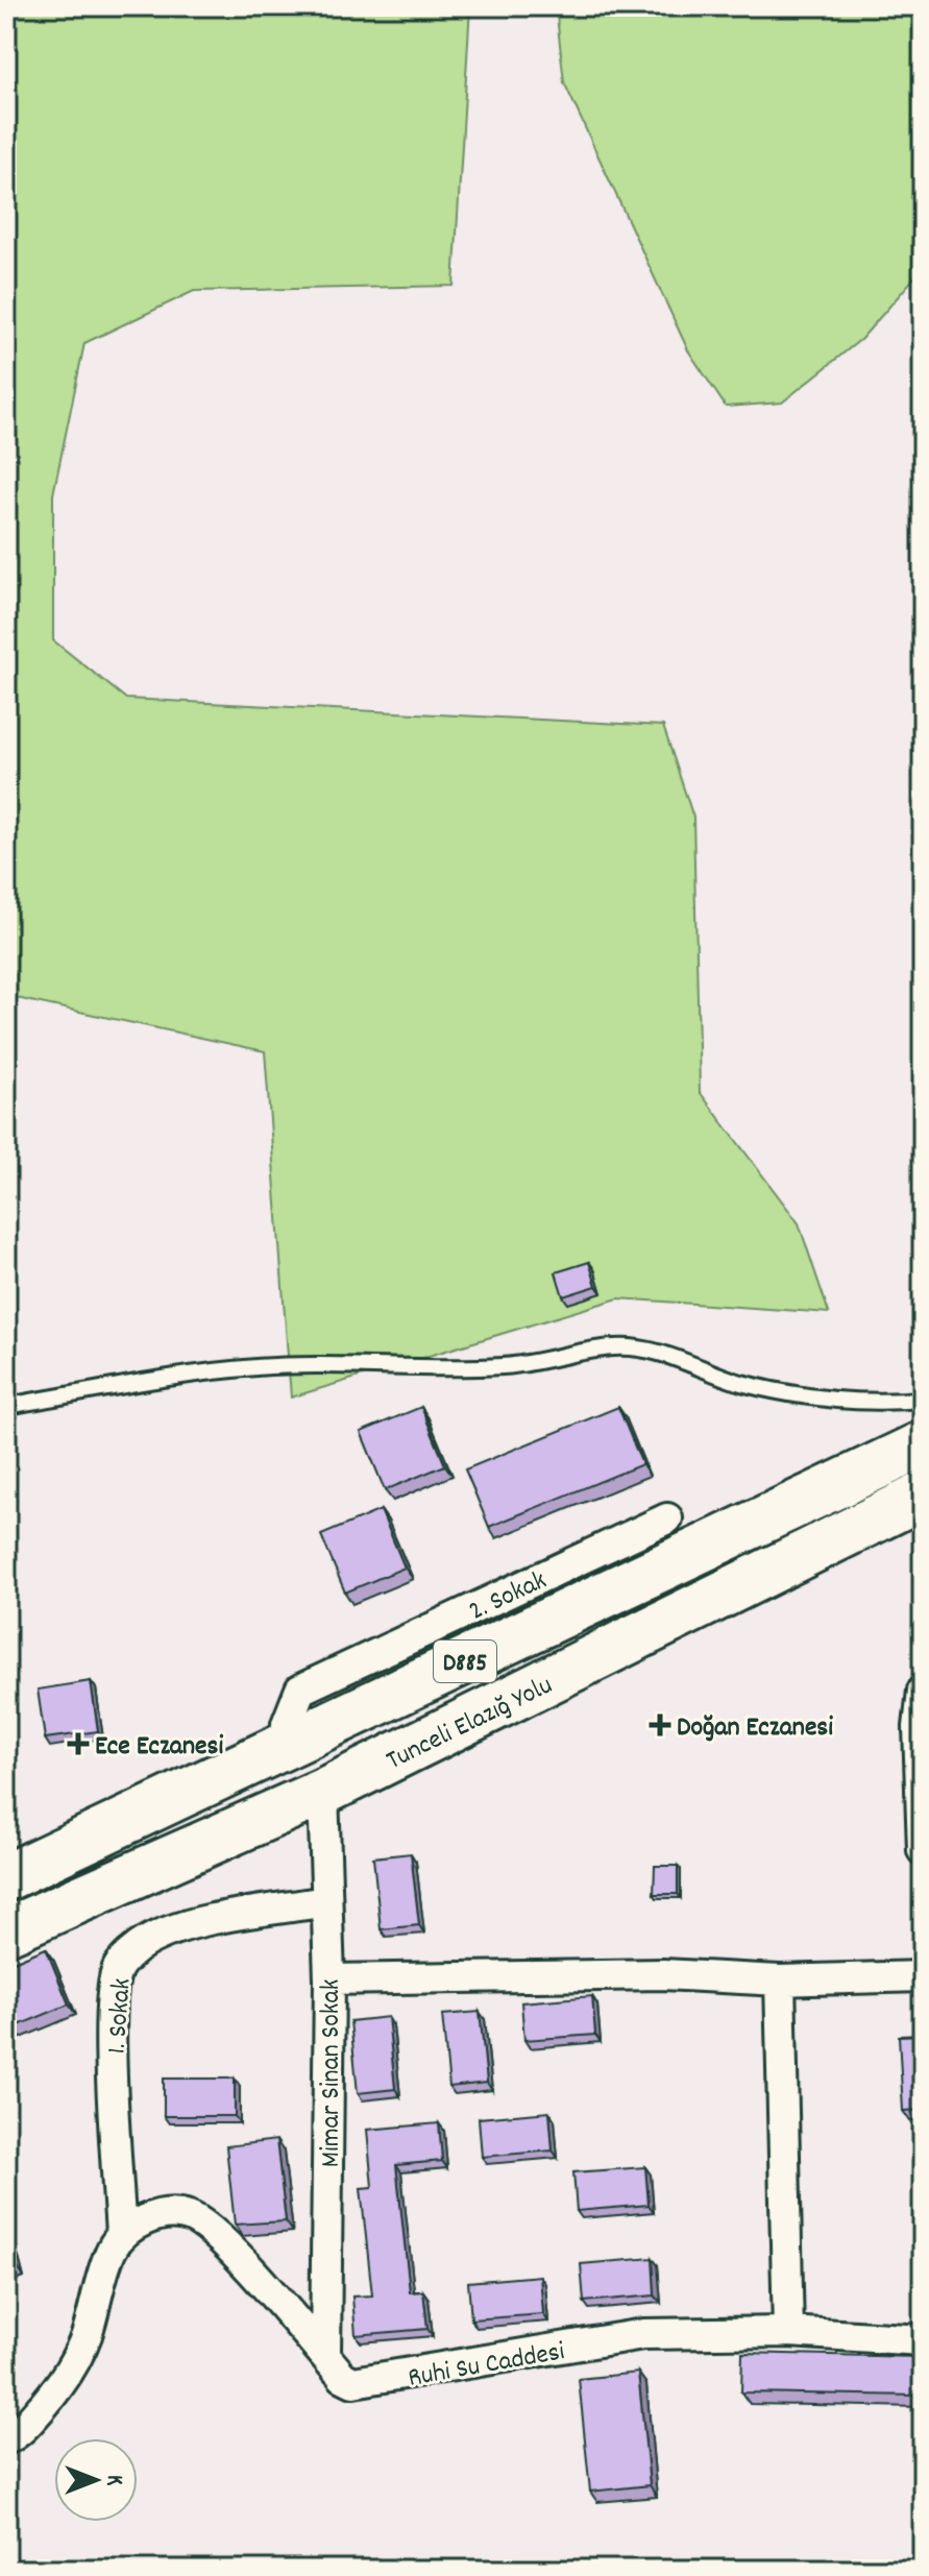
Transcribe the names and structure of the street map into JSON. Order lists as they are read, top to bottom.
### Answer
{
  "streets": {
    "main road": ["D885", "Tunceli Elazığ Yolu"],
    "street": [
      "2. Sokak",
      "1. Sokak",
      "Mimar Sinan Sokak",
      "Ruhi Su Caddesi"
    ]
  },
  "crossings": [
    ["2. Sokak", "Tunceli Elazığ Yolu"],
    ["Tunceli Elazığ Yolu", "Mimar Sinan Sokak"],
    ["1. Sokak", "Mimar Sinan Sokak"],
    ["1. Sokak", "Ruhi Su Caddesi"],
    ["Mimar Sinan Sokak", "Ruhi Su Caddesi"]
  ],
  "places": {
    "health": ["Doğan Eczanesi", "Ece Eczanesi"]
  },
  "north": "right"
}
